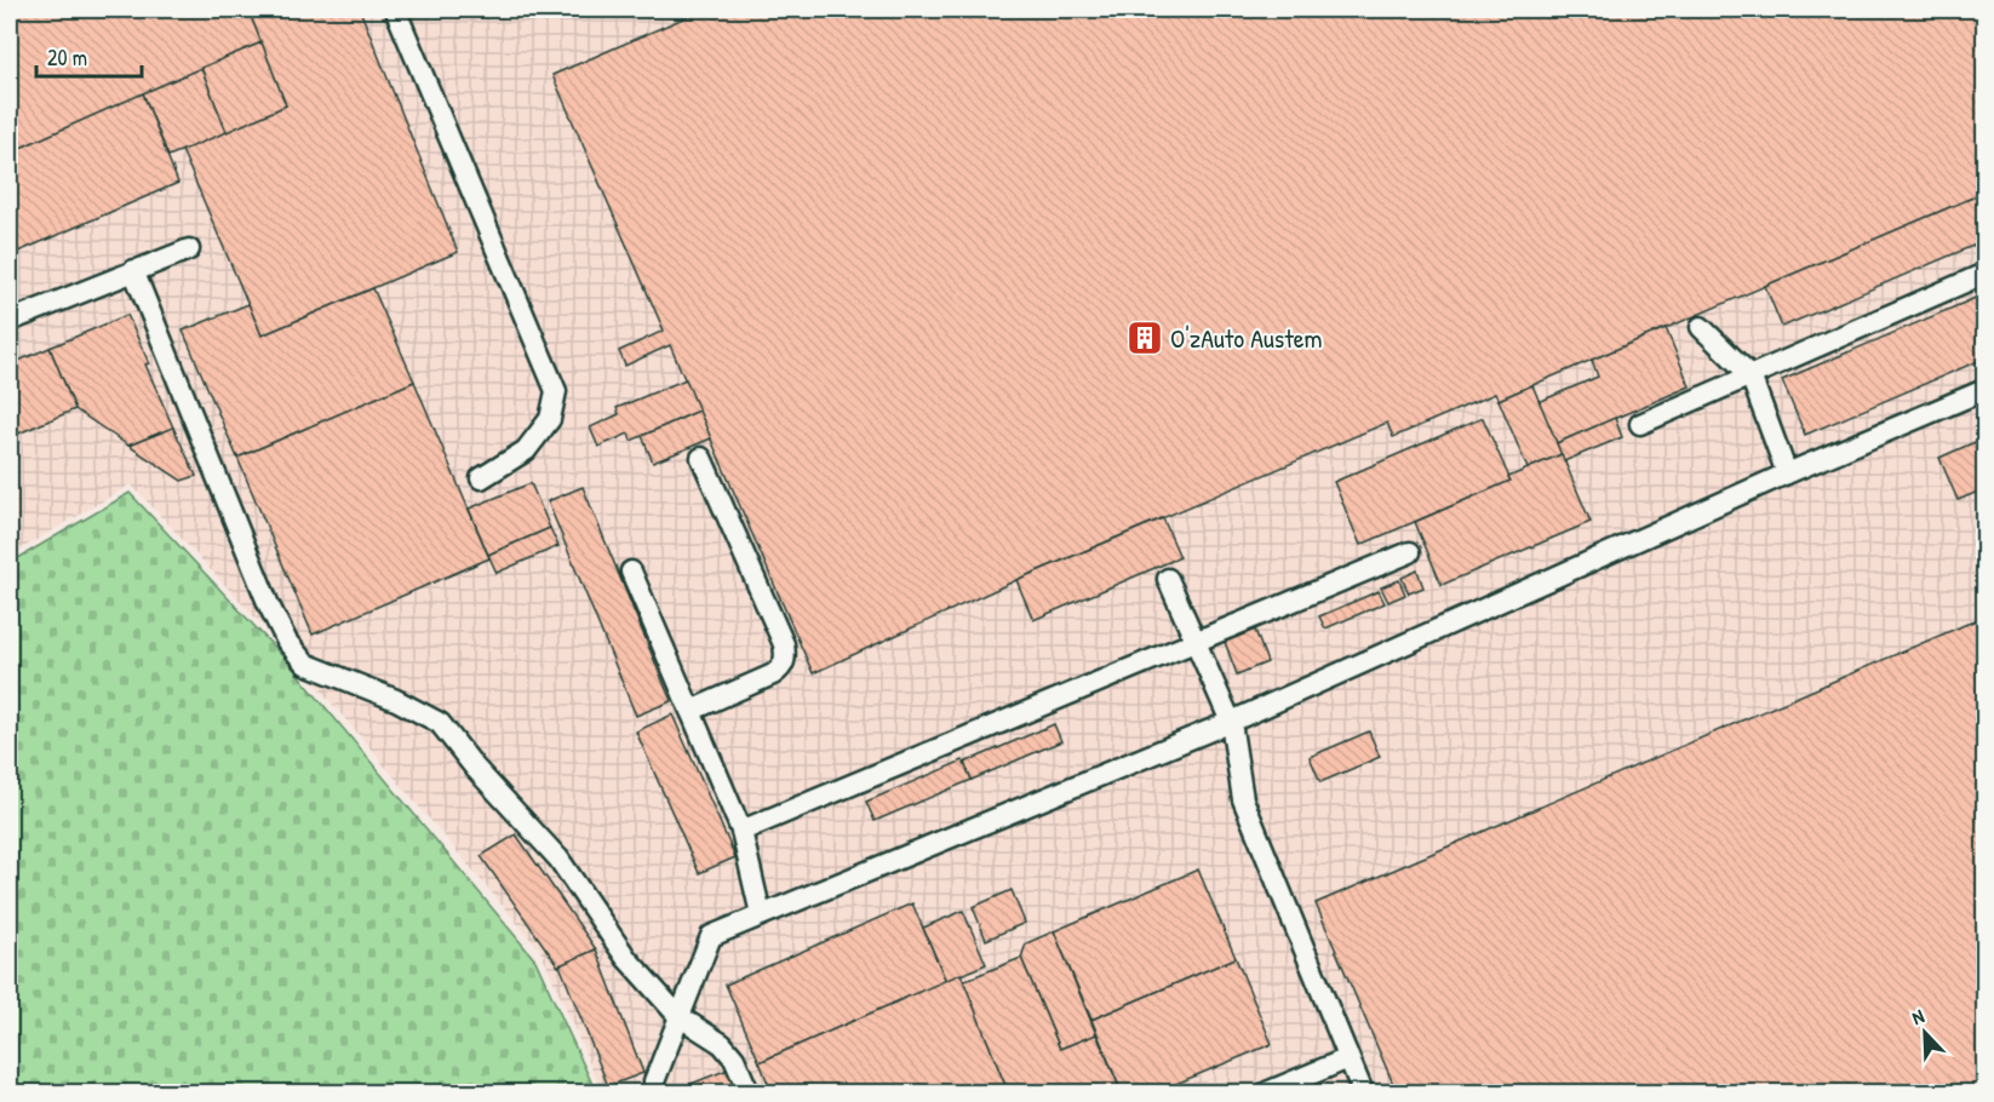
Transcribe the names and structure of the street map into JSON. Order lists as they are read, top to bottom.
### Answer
{
  "places": {
    "building": ["O'zAuto Austem"]
  },
  "scale_bar": "20 m",
  "north": "top left"
}
